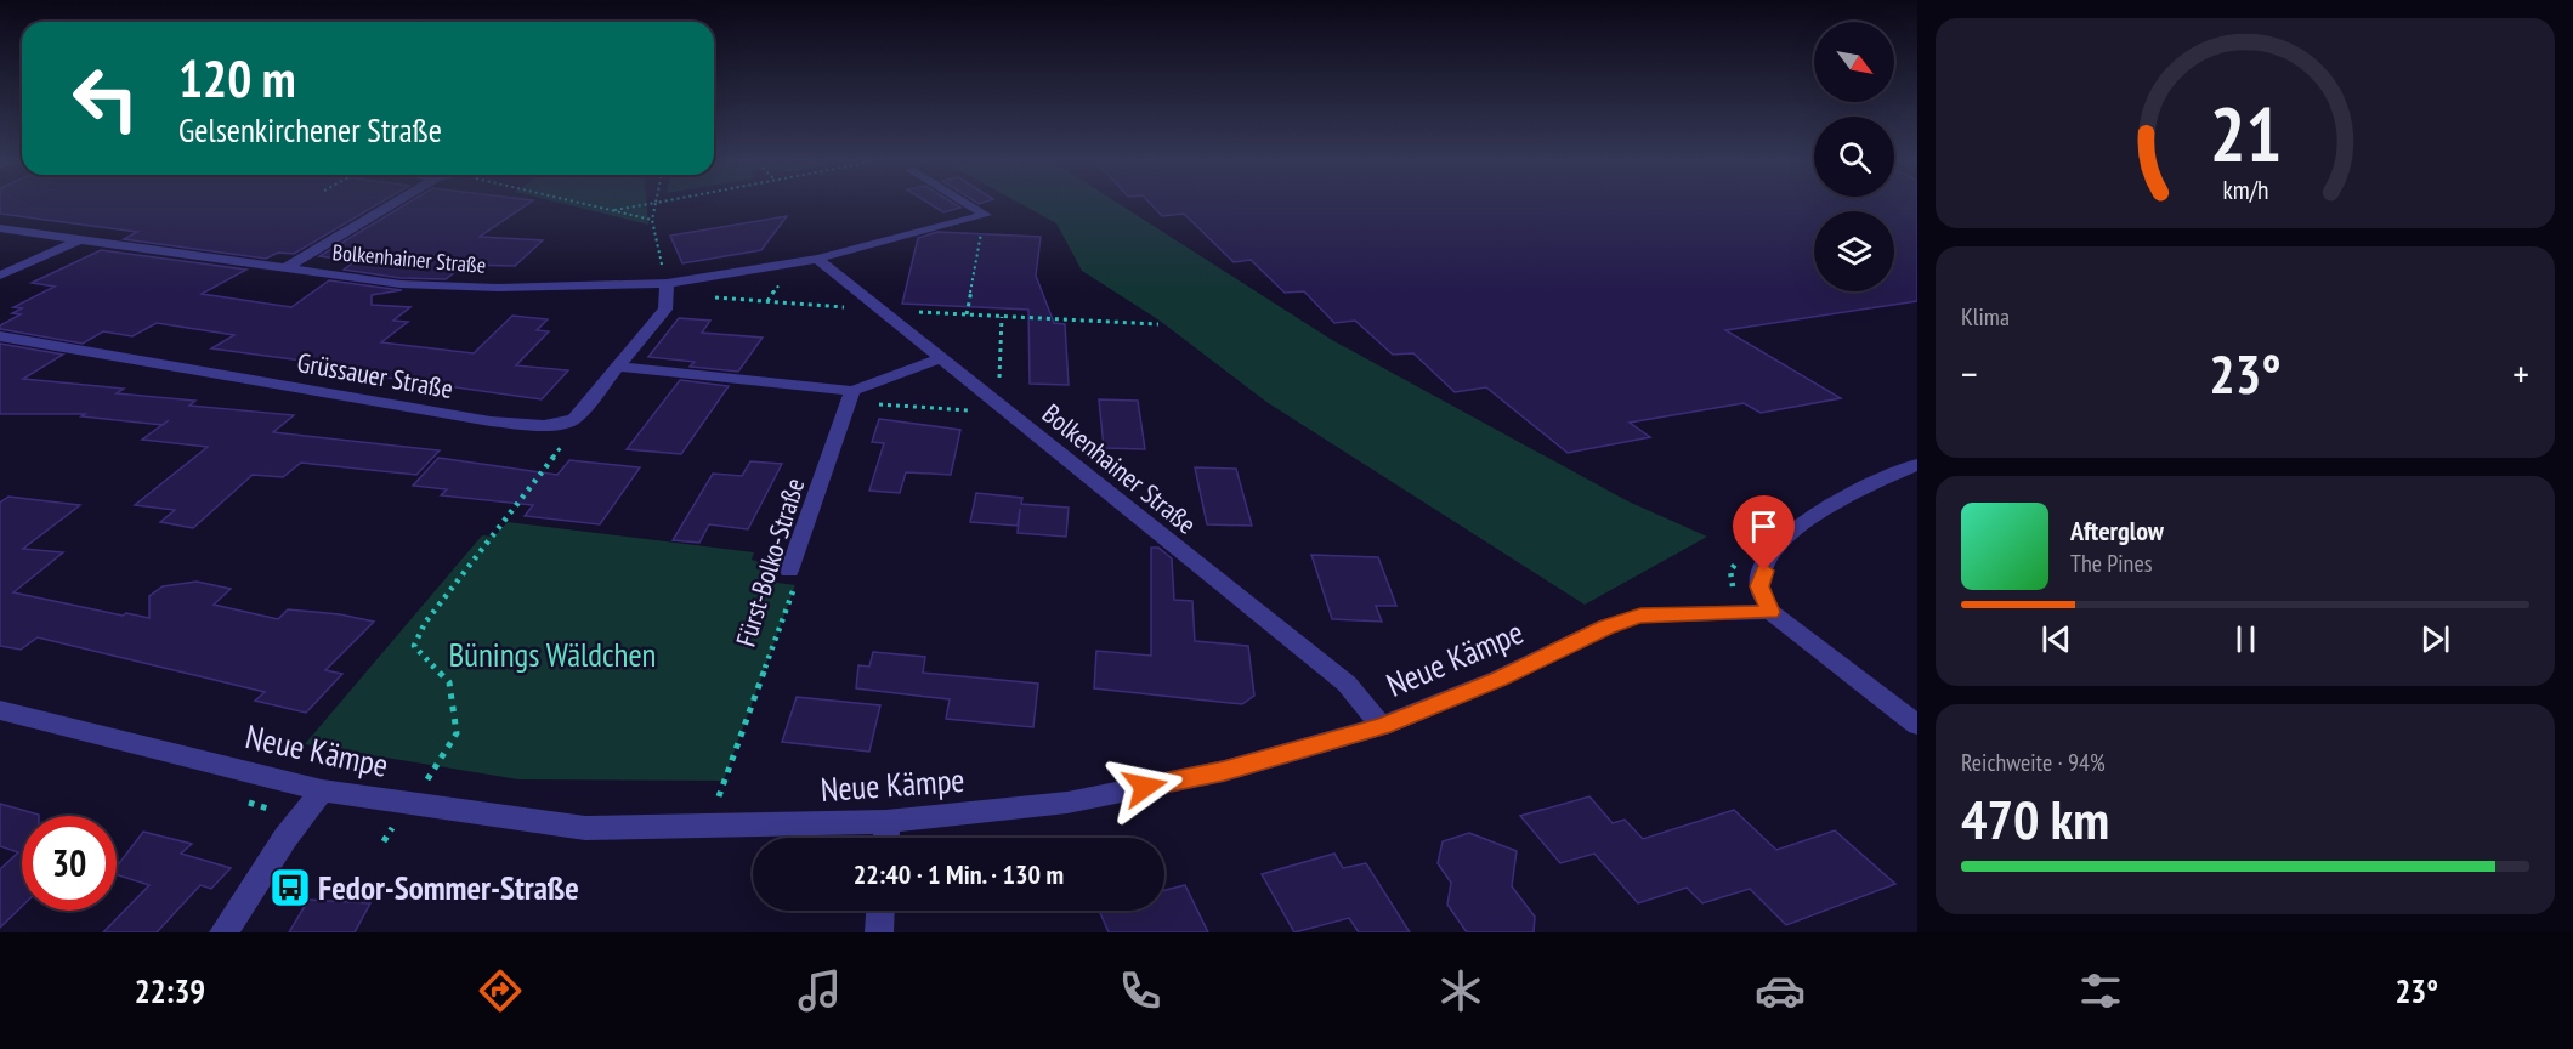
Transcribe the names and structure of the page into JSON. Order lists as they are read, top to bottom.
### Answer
{
  "streets": {
    "street": [
      "Bolkenhainer Straße",
      "Grüssauer Straße",
      "Fürst-Bolko-Straße",
      "Neue Kämpe"
    ]
  },
  "crossings": [
    ["Bolkenhainer Straße", "Neue Kämpe"]
  ],
  "parks": ["Bünings Wäldchen"],
  "places": {
    "bus stop": ["Fedor-Sommer-Straße"]
  },
  "north": "bottom right",
  "page": {
    "turn": ["120 m", "Gelsenkirchener Straße"],
    "tile": [
      "Klima",
      ["Reichweite · 94%", "470 km"]
    ],
    "heat": ["−", "23°", "+"],
    "song": ["Afterglow", "The Pines"],
    "limit": "30",
    "trip": "22:40 · 1 Min. · 130 m",
    "tabs": ["22:39", "23°"],
    "gauge": ["21", "km/h"]
  }
}
